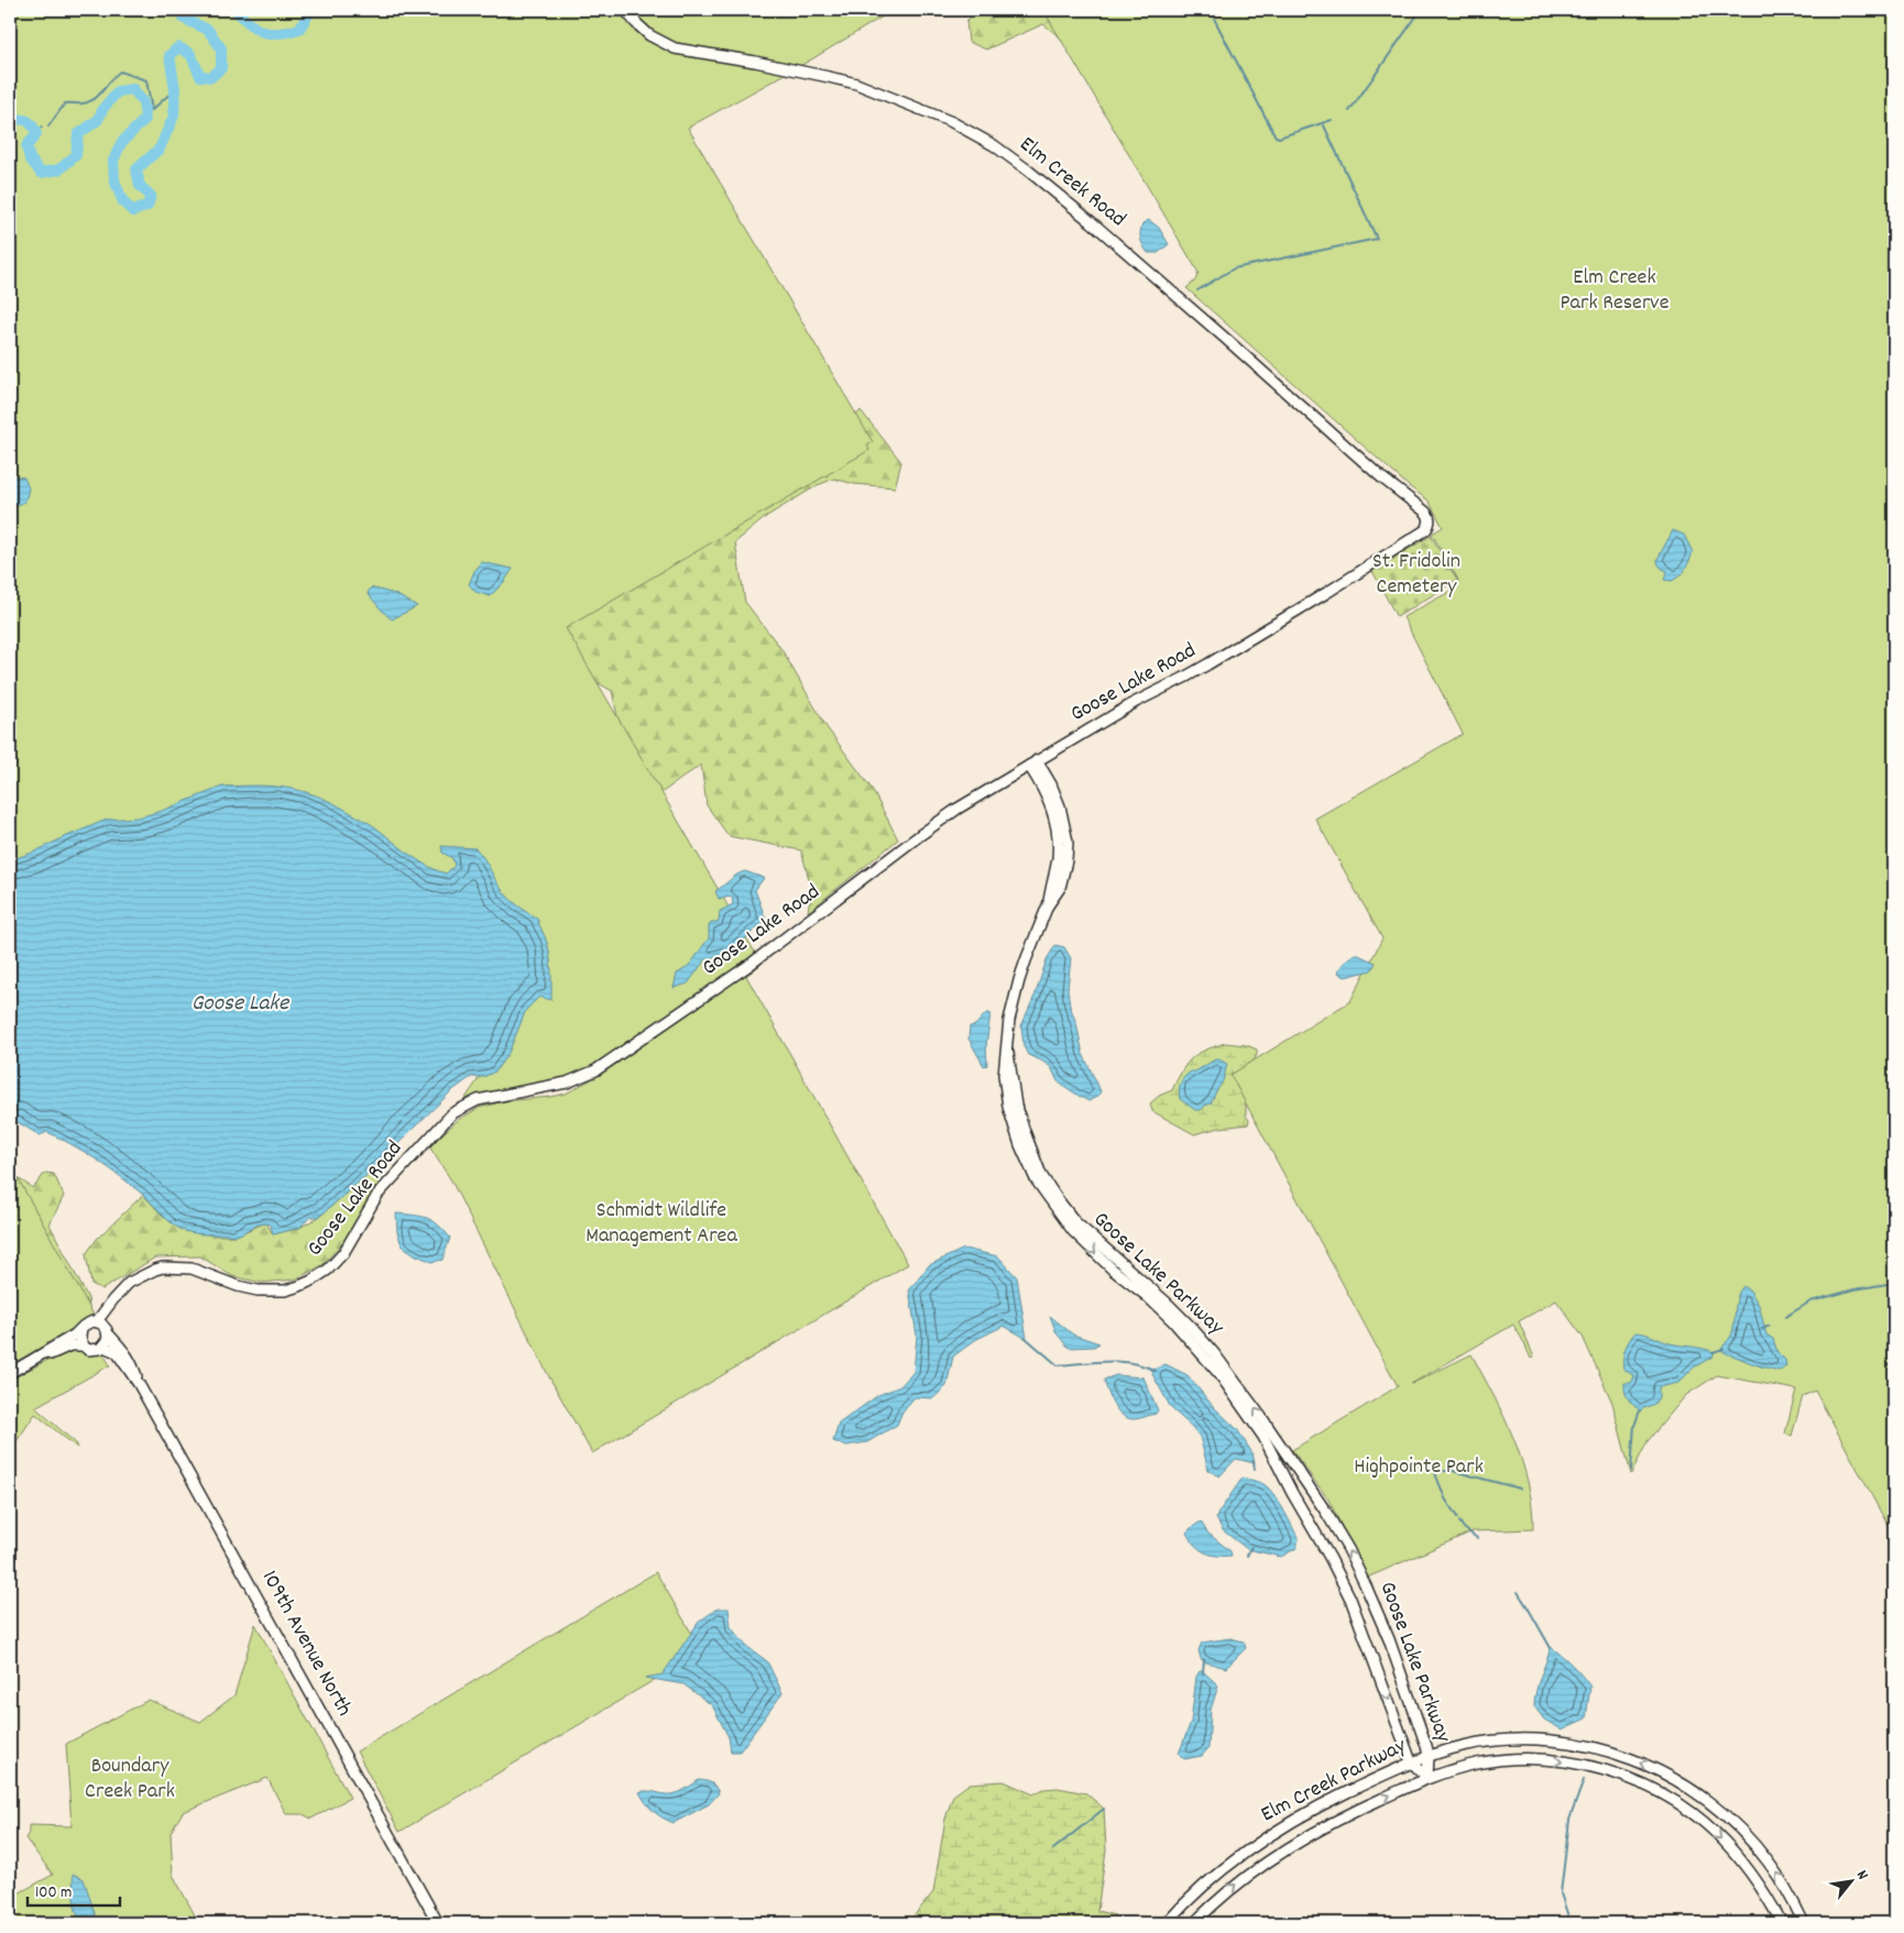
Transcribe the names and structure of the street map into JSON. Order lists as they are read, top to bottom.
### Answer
{
  "streets": {
    "street": [
      "Elm Creek Road",
      "Goose Lake Road",
      "Goose Lake Parkway",
      "109th Avenue North",
      "Elm Creek Parkway"
    ]
  },
  "crossings": [
    ["Elm Creek Road", "Goose Lake Road"],
    ["Goose Lake Road", "Goose Lake Parkway"],
    ["Goose Lake Road", "109th Avenue North"],
    ["Goose Lake Parkway", "Elm Creek Parkway"]
  ],
  "water": ["Goose Lake"],
  "parks": [
    "Elm Creek Park Reserve",
    "St. Fridolin Cemetery",
    "Schmidt Wildlife Management Area",
    "Highpointe Park",
    "Boundary Creek Park"
  ],
  "scale_bar": "100 m",
  "north": "top right"
}
